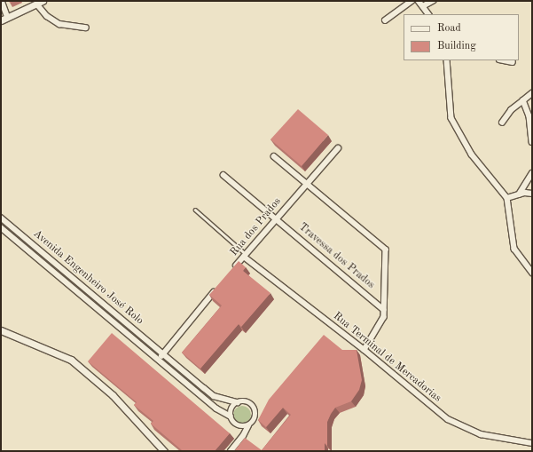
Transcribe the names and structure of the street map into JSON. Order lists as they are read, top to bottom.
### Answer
{
  "streets": {
    "street": [
      "Rua dos Prados",
      "Travessa dos Prados",
      "Avenida Engenheiro José Rolo",
      "Rua Terminal de Mercadorias"
    ]
  },
  "crossings": [
    ["Rua dos Prados", "Travessa dos Prados"],
    ["Rua dos Prados", "Rua Terminal de Mercadorias"]
  ],
  "legend": ["Road", "Building"]
}
